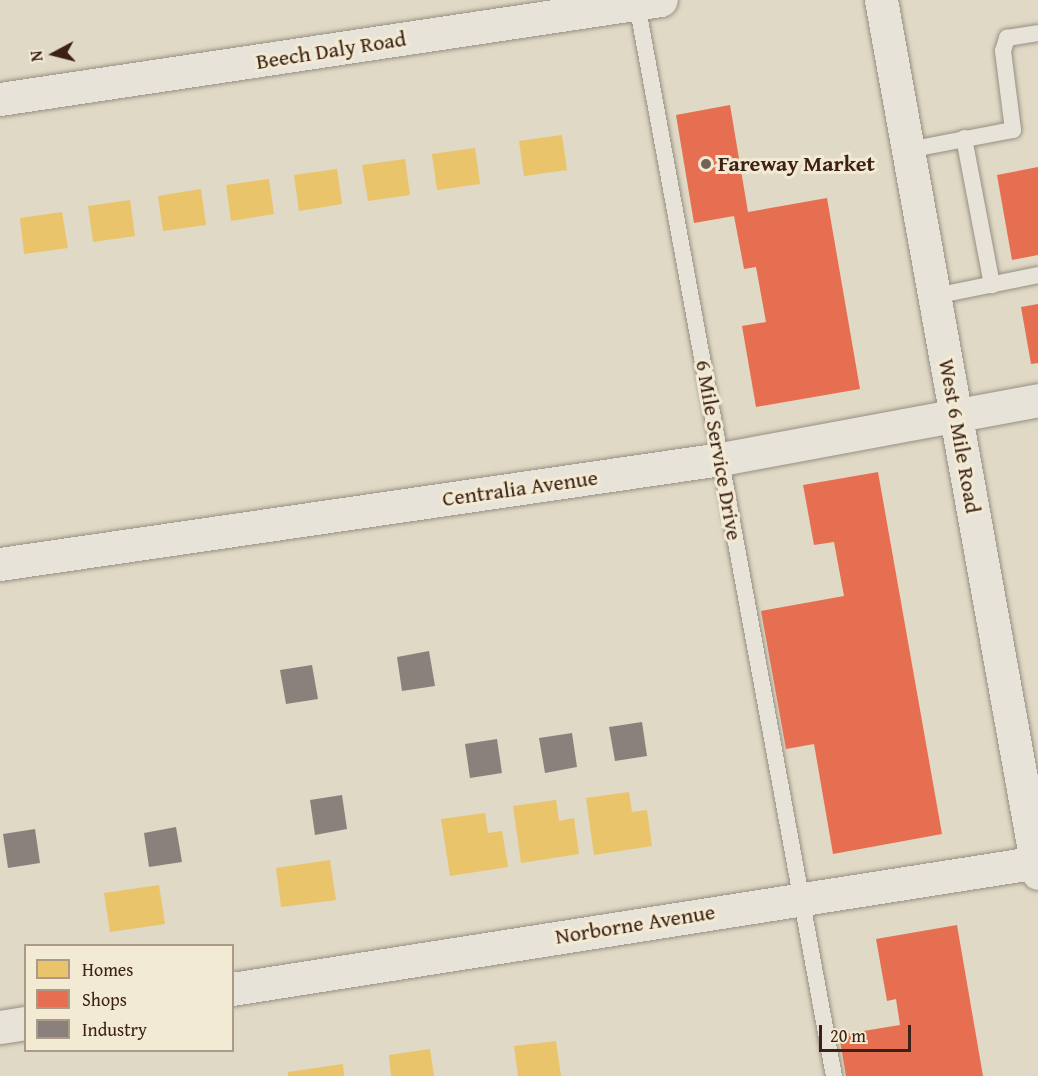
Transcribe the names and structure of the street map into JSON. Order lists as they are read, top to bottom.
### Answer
{
  "streets": {
    "street": [
      "Beech Daly Road",
      "West 6 Mile Road",
      "Centralia Avenue",
      "Norborne Avenue"
    ],
    "lane": ["6 Mile Service Drive"]
  },
  "crossings": [
    ["Beech Daly Road", "6 Mile Service Drive"],
    ["West 6 Mile Road", "Centralia Avenue"],
    ["West 6 Mile Road", "Norborne Avenue"],
    ["6 Mile Service Drive", "Centralia Avenue"],
    ["6 Mile Service Drive", "Norborne Avenue"]
  ],
  "places": ["Fareway Market"],
  "legend": ["Homes", "Shops", "Industry"],
  "scale_bar": "20 m",
  "north": "left"
}
